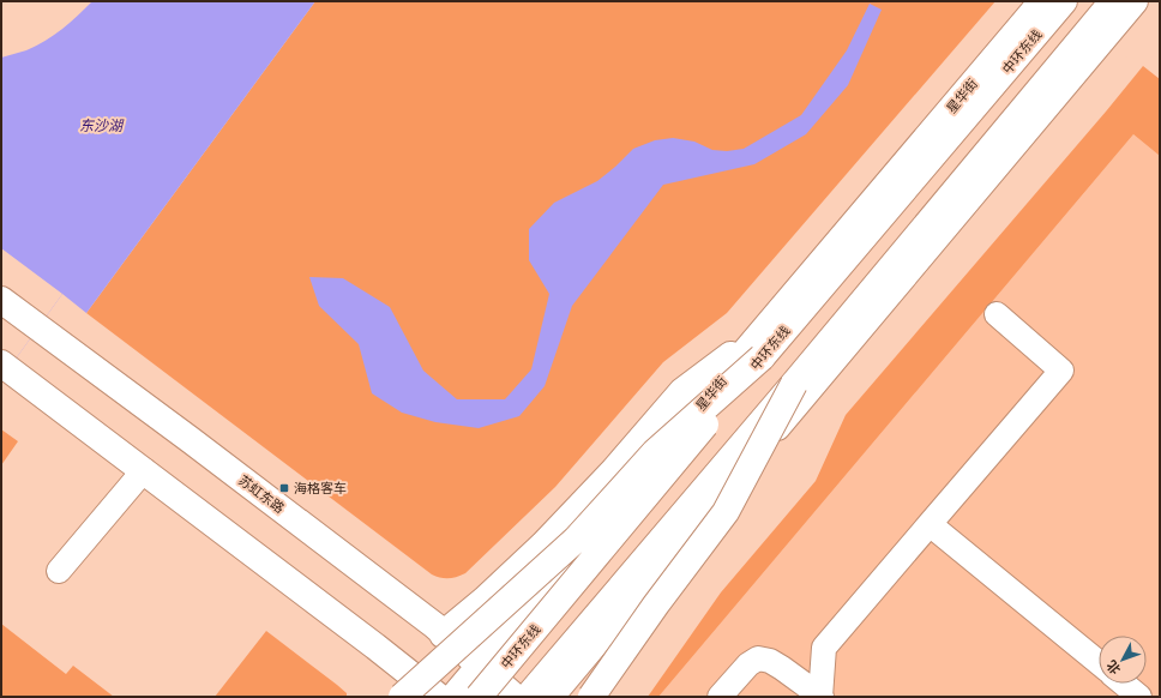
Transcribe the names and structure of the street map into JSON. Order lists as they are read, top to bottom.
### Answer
{
  "streets": {
    "main road": ["中环东线", "星华街", "苏虹东路"]
  },
  "crossings": [
    ["星华街", "苏虹东路"]
  ],
  "water": ["东沙湖"],
  "places": {
    "transit": ["海格客车"]
  },
  "north": "bottom left"
}
